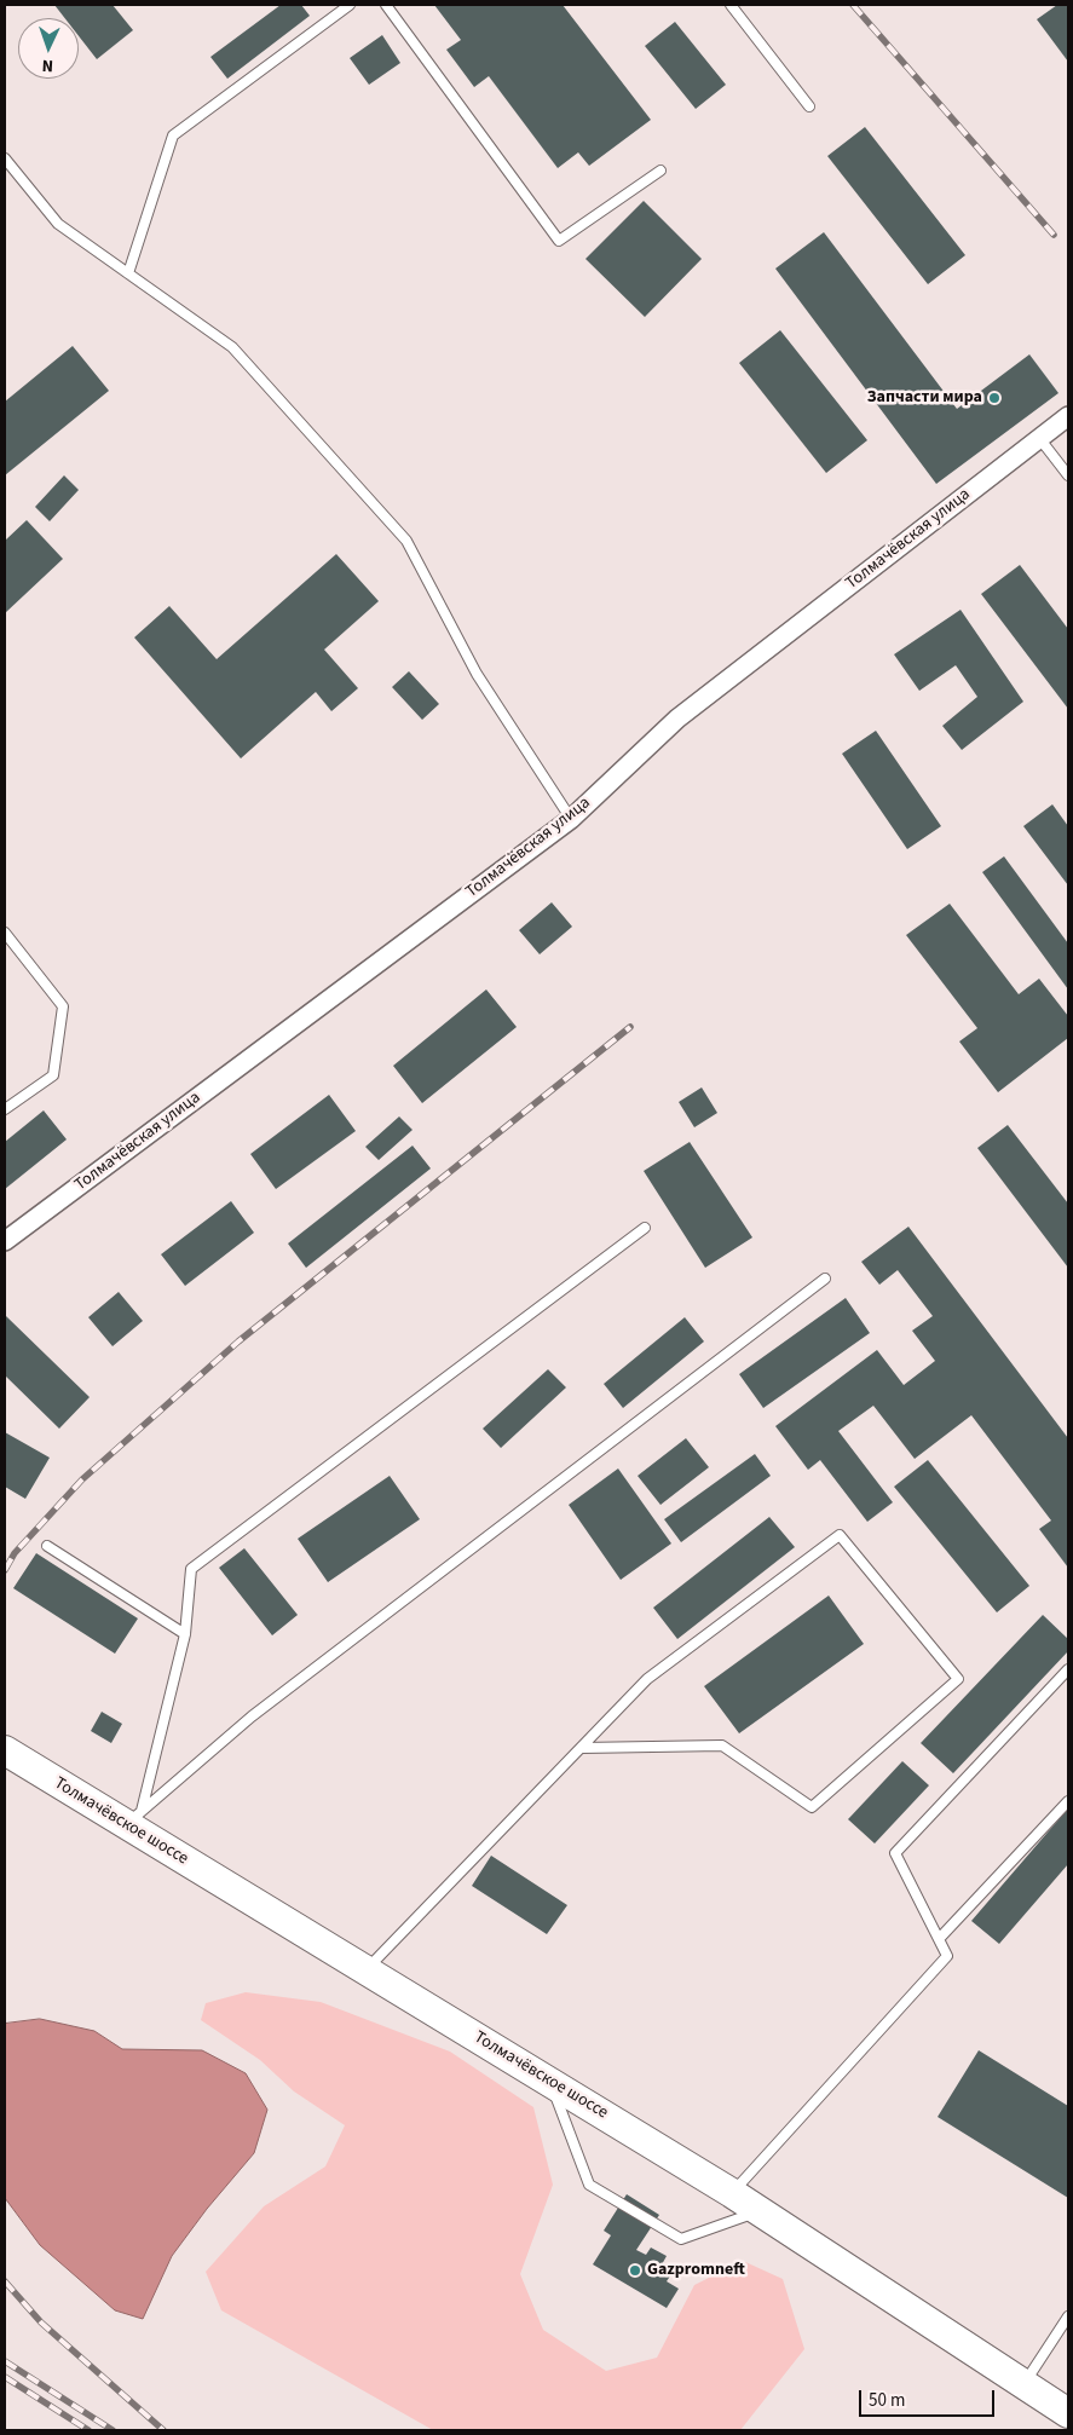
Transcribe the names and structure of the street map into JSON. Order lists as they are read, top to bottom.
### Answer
{
  "streets": {
    "main road": ["Толмачёвское шоссе"],
    "street": ["Толмачёвская улица"]
  },
  "places": ["Запчасти мира", "Gazpromneft"],
  "scale_bar": "50 m",
  "north": "bottom"
}
